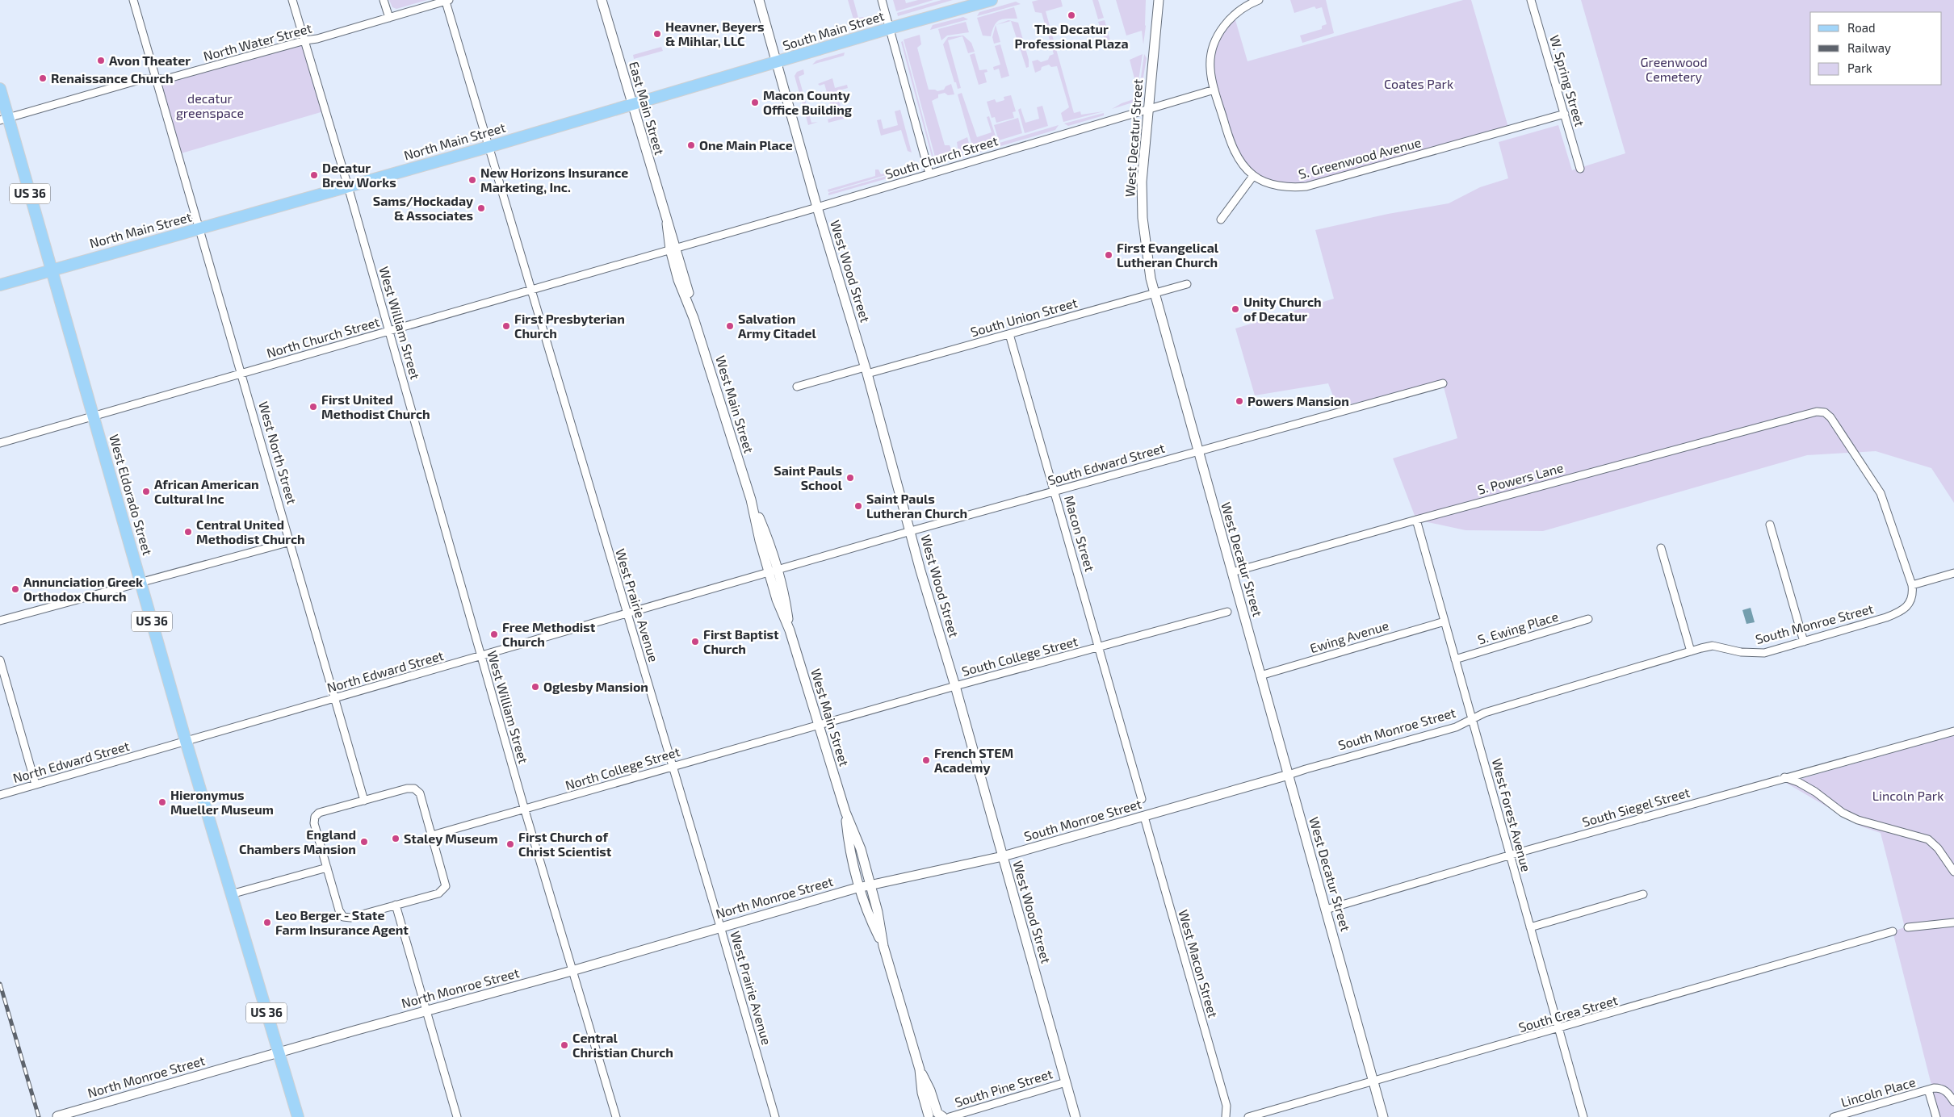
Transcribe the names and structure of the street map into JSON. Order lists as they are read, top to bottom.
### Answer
{
  "streets": {
    "main road": [
      "South Main Street",
      "North Main Street",
      "US 36",
      "West Eldorado Street"
    ],
    "street": [
      "North Water Street",
      "W. Spring Street",
      "East Main Street",
      "West Decatur Street",
      "South Church Street",
      "S. Greenwood Avenue",
      "West Wood Street",
      "South Union Street",
      "West William Street",
      "North Church Street",
      "West Main Street",
      "West North Street",
      "South Edward Street",
      "S. Powers Lane",
      "Macon Street",
      "West Prairie Avenue",
      "South Monroe Street",
      "S. Ewing Place",
      "Ewing Avenue",
      "South College Street",
      "North Edward Street",
      "North College Street",
      "South Siegel Street",
      "West Forest Avenue",
      "North Monroe Street",
      "West Macon Street",
      "South Crea Street",
      "South Pine Street",
      "Lincoln Place"
    ]
  },
  "crossings": [
    ["South Main Street", "North Main Street"],
    ["South Main Street", "West Wood Street"],
    ["North Water Street", "West William Street"],
    ["North Water Street", "West North Street"],
    ["North Water Street", "West Eldorado Street"],
    ["North Water Street", "West Prairie Avenue"],
    ["W. Spring Street", "S. Greenwood Avenue"],
    ["East Main Street", "North Main Street"],
    ["East Main Street", "West Main Street"],
    ["West Decatur Street", "South Church Street"],
    ["West Decatur Street", "South Union Street"],
    ["West Decatur Street", "South Edward Street"],
    ["West Decatur Street", "S. Powers Lane"],
    ["West Decatur Street", "South Monroe Street"],
    ["West Decatur Street", "Ewing Avenue"],
    ["West Decatur Street", "South Siegel Street"],
    ["West Decatur Street", "South Crea Street"],
    ["North Main Street", "West Wood Street"],
    ["North Main Street", "West William Street"],
    ["North Main Street", "West North Street"],
    ["North Main Street", "West Eldorado Street"],
    ["North Main Street", "West Prairie Avenue"],
    ["South Church Street", "West Wood Street"],
    ["South Church Street", "North Church Street"],
    ["South Church Street", "West Main Street"],
    ["West Wood Street", "South Union Street"],
    ["West Wood Street", "South Edward Street"],
    ["West Wood Street", "South Monroe Street"],
    ["West Wood Street", "South College Street"],
    ["West Wood Street", "South Pine Street"],
    ["South Union Street", "Macon Street"],
    ["West William Street", "North Church Street"],
    ["West William Street", "North Edward Street"],
    ["West William Street", "North College Street"],
    ["West William Street", "North Monroe Street"],
    ["North Church Street", "West Main Street"],
    ["North Church Street", "West North Street"],
    ["North Church Street", "West Eldorado Street"],
    ["North Church Street", "West Prairie Avenue"],
    ["West Main Street", "South Edward Street"],
    ["West Main Street", "South Monroe Street"],
    ["West Main Street", "South College Street"],
    ["West Main Street", "North Edward Street"],
    ["West Main Street", "North College Street"],
    ["West Main Street", "North Monroe Street"],
    ["West North Street", "North Edward Street"],
    ["South Edward Street", "Macon Street"],
    ["South Edward Street", "North Edward Street"],
    ["S. Powers Lane", "South Monroe Street"],
    ["S. Powers Lane", "West Forest Avenue"],
    ["West Eldorado Street", "North Edward Street"],
    ["West Eldorado Street", "North Monroe Street"],
    ["Macon Street", "South College Street"],
    ["West Prairie Avenue", "North Edward Street"],
    ["West Prairie Avenue", "North College Street"],
    ["West Prairie Avenue", "North Monroe Street"],
    ["South Monroe Street", "West Forest Avenue"],
    ["South Monroe Street", "North Monroe Street"],
    ["South Monroe Street", "West Macon Street"],
    ["S. Ewing Place", "West Forest Avenue"],
    ["Ewing Avenue", "West Forest Avenue"],
    ["South College Street", "North College Street"],
    ["South Siegel Street", "West Forest Avenue"],
    ["West Forest Avenue", "South Crea Street"]
  ],
  "parks": [
    "Greenwood Cemetery",
    "Coates Park",
    "decatur greenspace",
    "Lincoln Park"
  ],
  "places": [
    "The Decatur Professional Plaza",
    "Heavner, Beyers & Mihlar, LLC",
    "Avon Theater",
    "Renaissance Church",
    "Macon County Office Building",
    "One Main Place",
    "Decatur Brew Works",
    "New Horizons Insurance Marketing, Inc.",
    "Sams/Hockaday & Associates",
    "First Evangelical Lutheran Church",
    "Unity Church of Decatur",
    "First Presbyterian Church",
    "Salvation Army Citadel",
    "Powers Mansion",
    "First United Methodist Church",
    "Saint Pauls School",
    "African American Cultural Inc",
    "Saint Pauls Lutheran Church",
    "Central United Methodist Church",
    "Annunciation Greek Orthodox Church",
    "Free Methodist Church",
    "First Baptist Church",
    "Oglesby Mansion",
    "French STEM Academy",
    "Hieronymus Mueller Museum",
    "Staley Museum",
    "England Chambers Mansion",
    "First Church of Christ Scientist",
    "Leo Berger - State Farm Insurance Agent",
    "Central Christian Church"
  ],
  "legend": ["Road", "Railway", "Park"]
}
